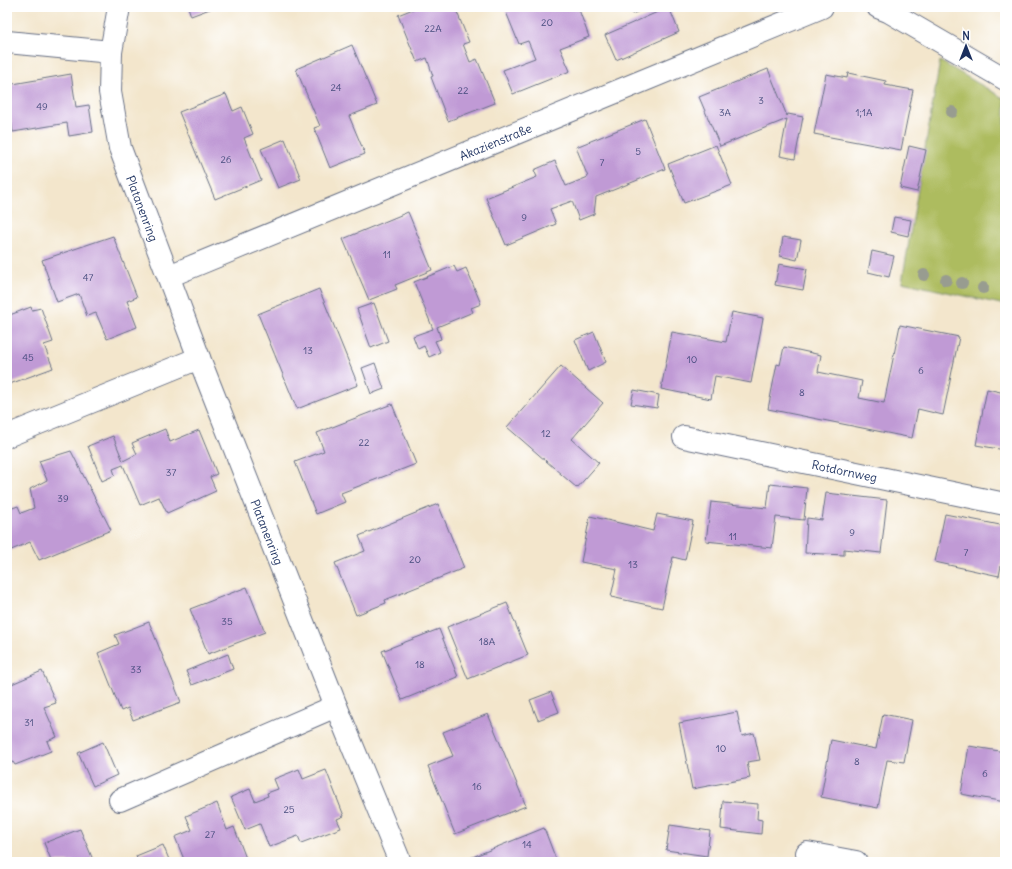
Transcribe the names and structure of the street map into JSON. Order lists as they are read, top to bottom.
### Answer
{
  "streets": {
    "street": ["Akazienstraße", "Platanenring", "Rotdornweg"]
  },
  "crossings": [
    ["Akazienstraße", "Platanenring"]
  ],
  "house_numbers": [
    "20",
    "22A",
    "24",
    "22",
    "3",
    "49",
    "3A",
    "1;1A",
    "5",
    "26",
    "7",
    "9",
    "11",
    "47",
    "13",
    "45",
    "10",
    "6",
    "8",
    "12",
    "22",
    "37",
    "39",
    "9",
    "11",
    "7",
    "20",
    "13",
    "35",
    "18A",
    "18",
    "33",
    "31",
    "10",
    "8",
    "6",
    "16",
    "25",
    "27",
    "14"
  ],
  "north": "top"
}
